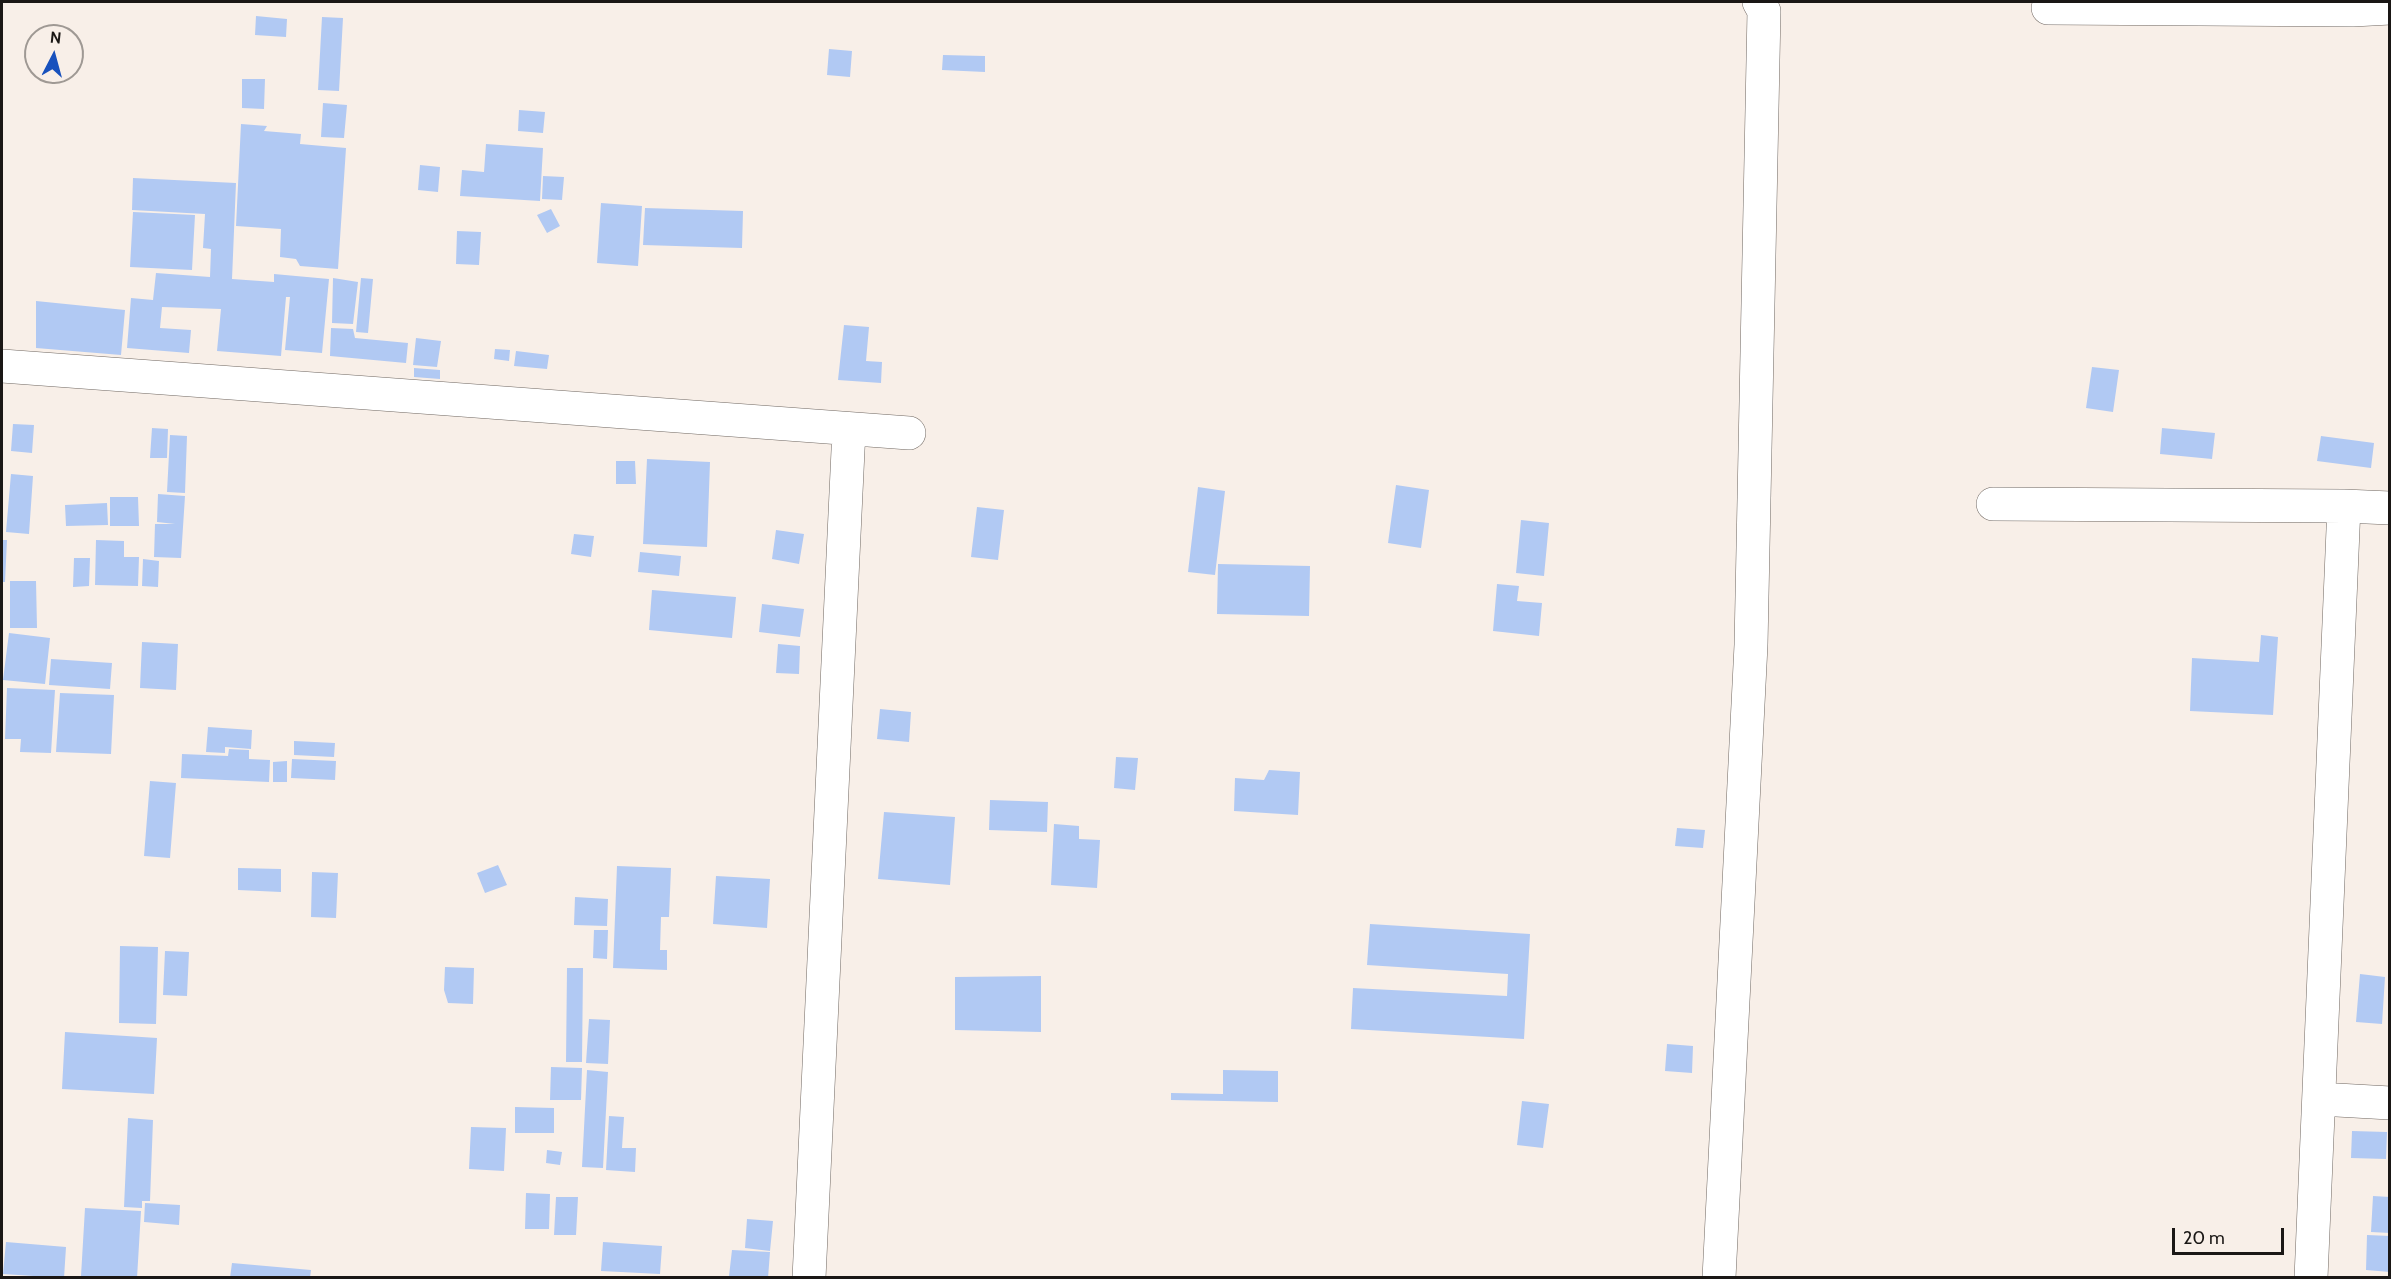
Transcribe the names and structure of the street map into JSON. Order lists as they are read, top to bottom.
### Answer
{
  "scale_bar": "20 m",
  "north": "top"
}
